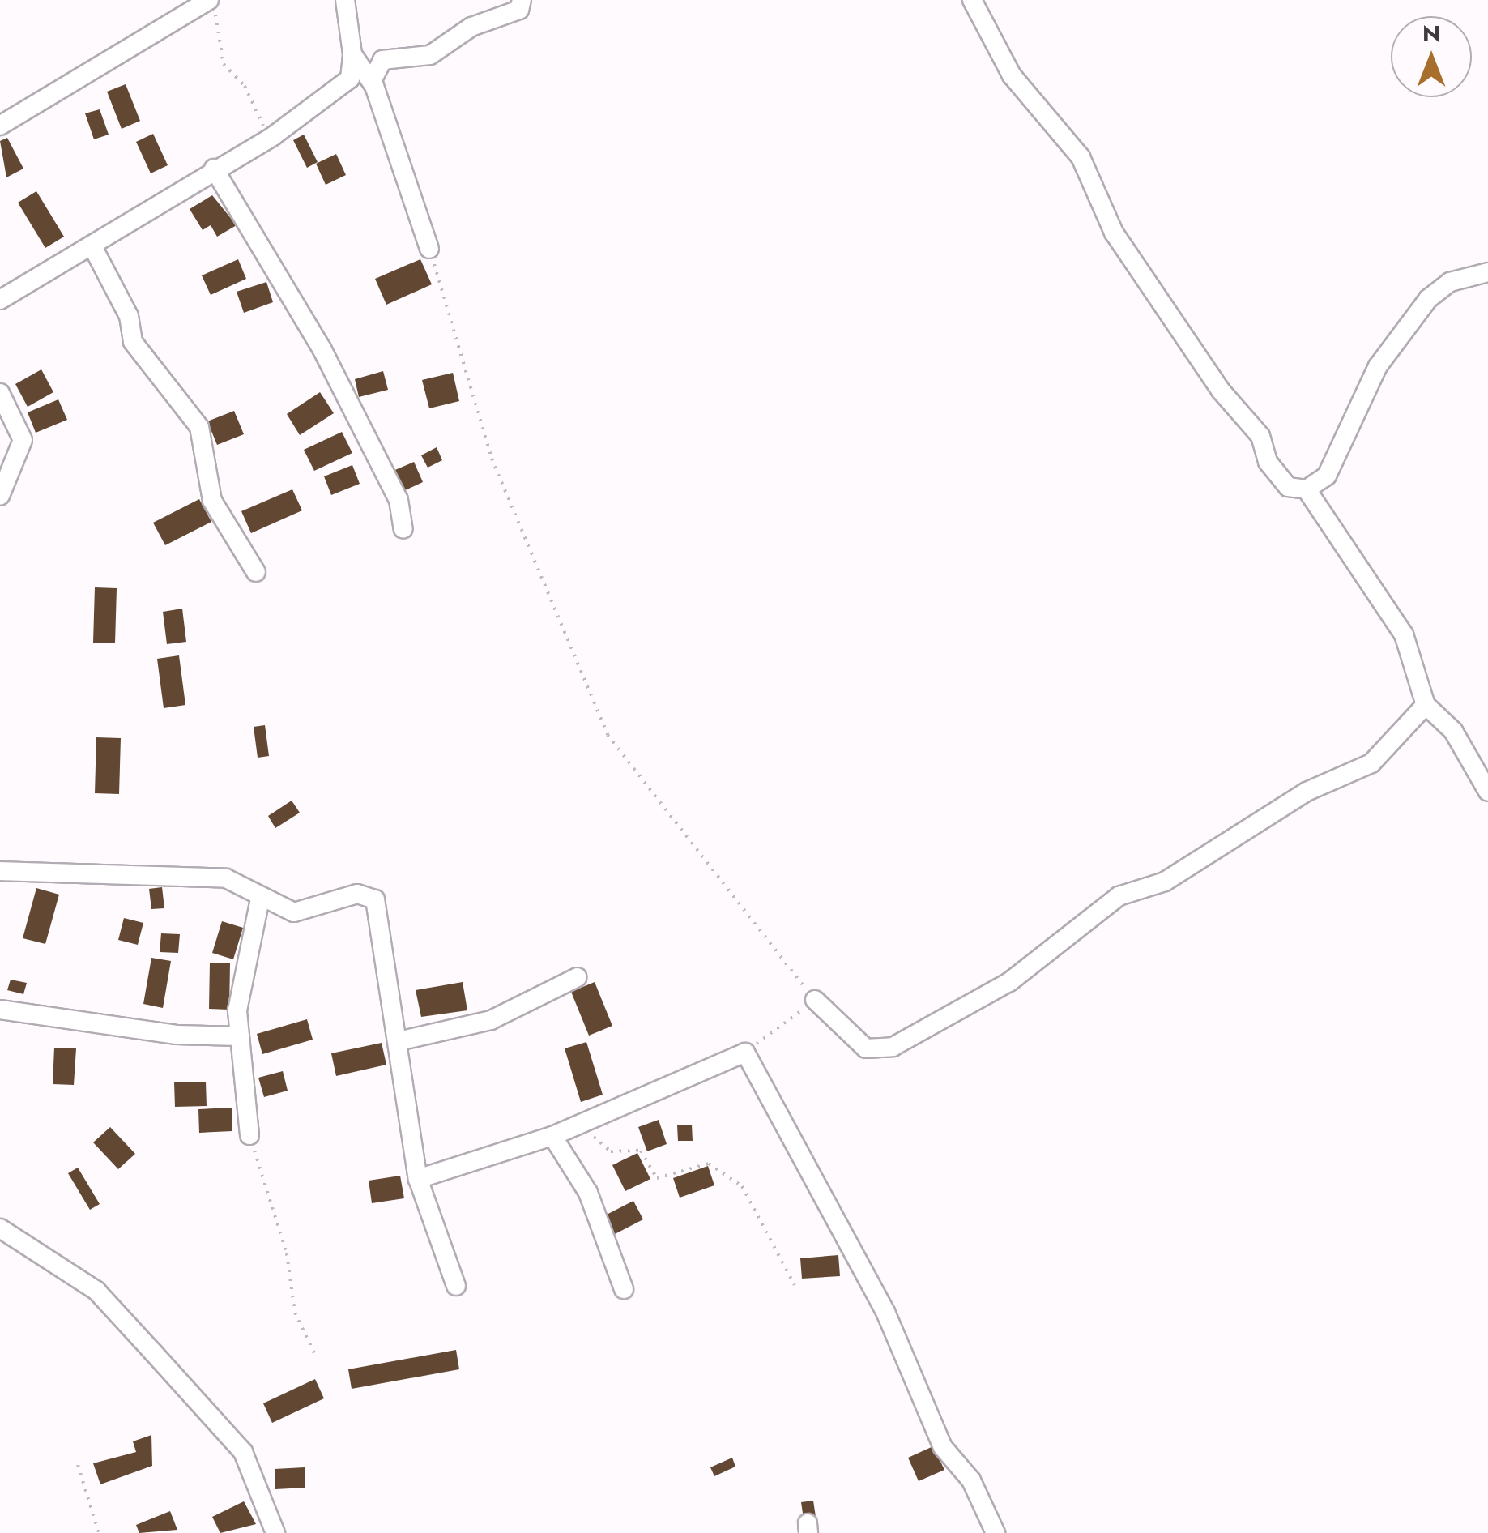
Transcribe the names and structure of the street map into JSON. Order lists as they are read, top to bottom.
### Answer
{
  "north": "top"
}
